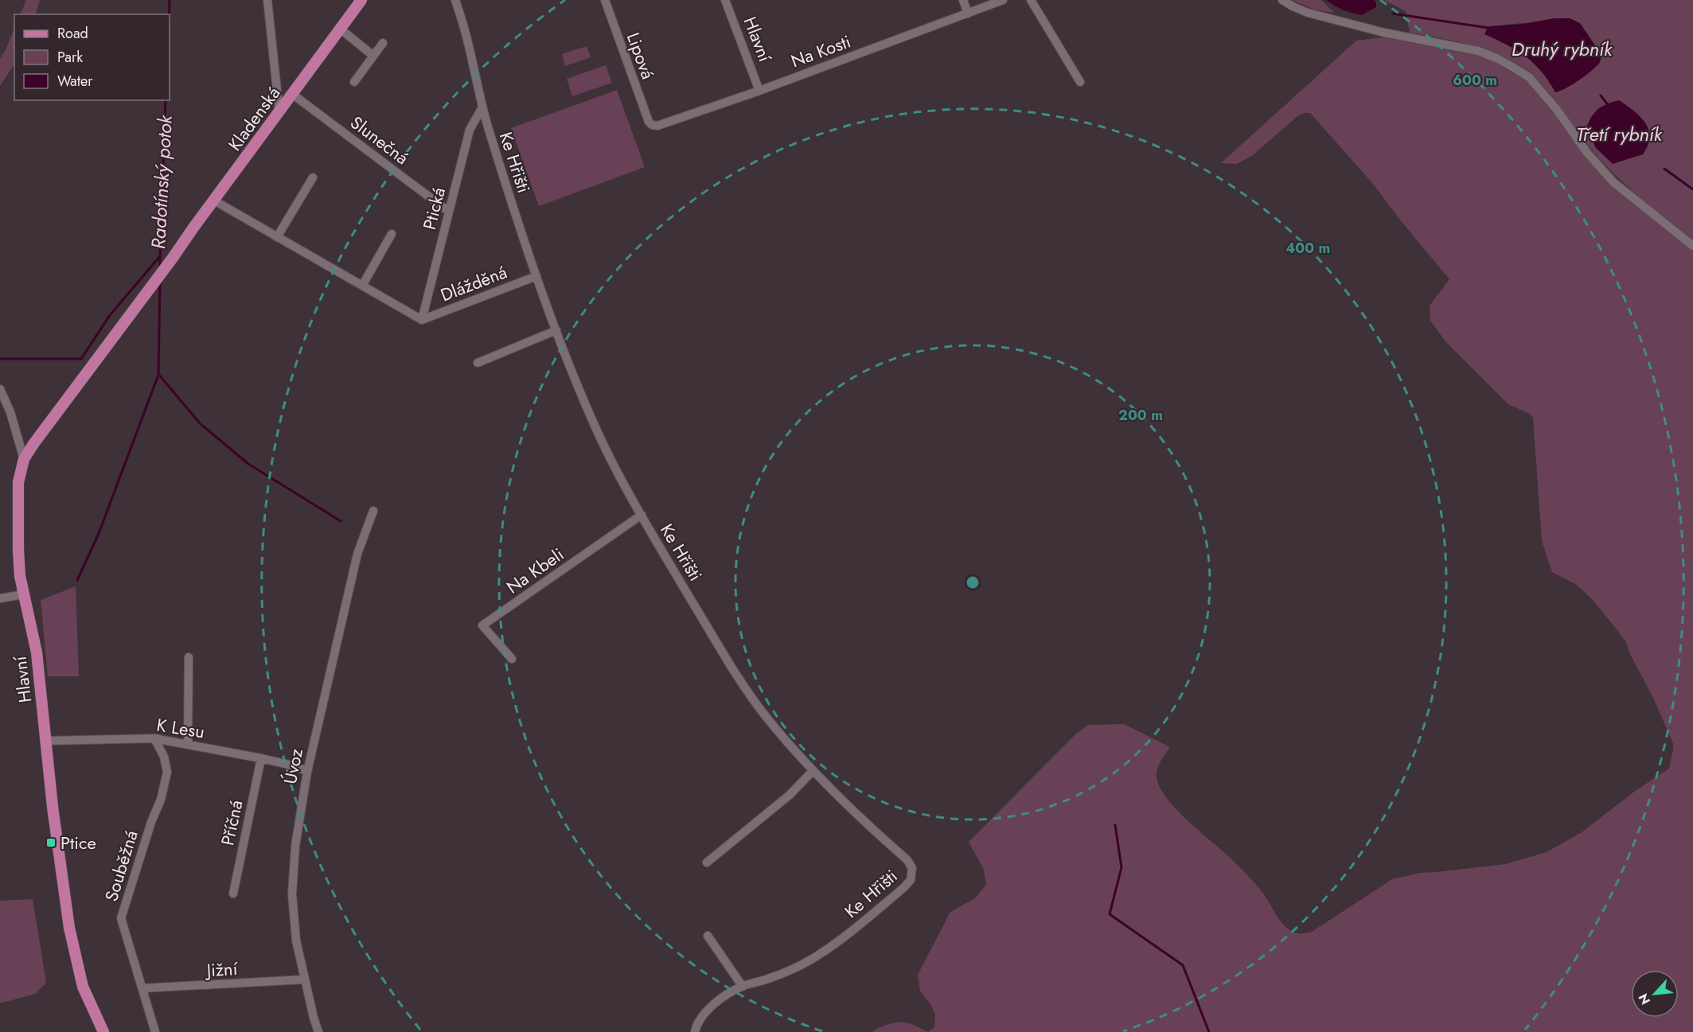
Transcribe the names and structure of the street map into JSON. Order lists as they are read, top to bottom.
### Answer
{
  "streets": {
    "main road": ["Hlavní", "Kladenská"],
    "street": [
      "Na Kosti",
      "Lipová",
      "Slunečná",
      "Ke Hřišti",
      "Ptická",
      "Dlážděná",
      "Na Kbeli",
      "K Lesu",
      "Úvoz",
      "Příčná",
      "Souběžná",
      "Jižní"
    ]
  },
  "crossings": [
    ["Hlavní", "Na Kosti"],
    ["Hlavní", "Kladenská"],
    ["Hlavní", "K Lesu"],
    ["Na Kosti", "Lipová"],
    ["Kladenská", "Slunečná"],
    ["Slunečná", "Ptická"],
    ["Ke Hřišti", "Ptická"],
    ["Ke Hřišti", "Dlážděná"],
    ["Ke Hřišti", "Na Kbeli"],
    ["Ptická", "Dlážděná"],
    ["K Lesu", "Úvoz"],
    ["K Lesu", "Příčná"],
    ["K Lesu", "Souběžná"],
    ["Úvoz", "Jižní"],
    ["Souběžná", "Jižní"]
  ],
  "water": ["Druhý rybník", "Třetí rybník", "Radotínský potok"],
  "places": {
    "transit": ["Ptice"]
  },
  "legend": ["Road", "Park", "Water"],
  "north": "bottom left",
  "rings": ["600 m", "400 m", "200 m"]
}
